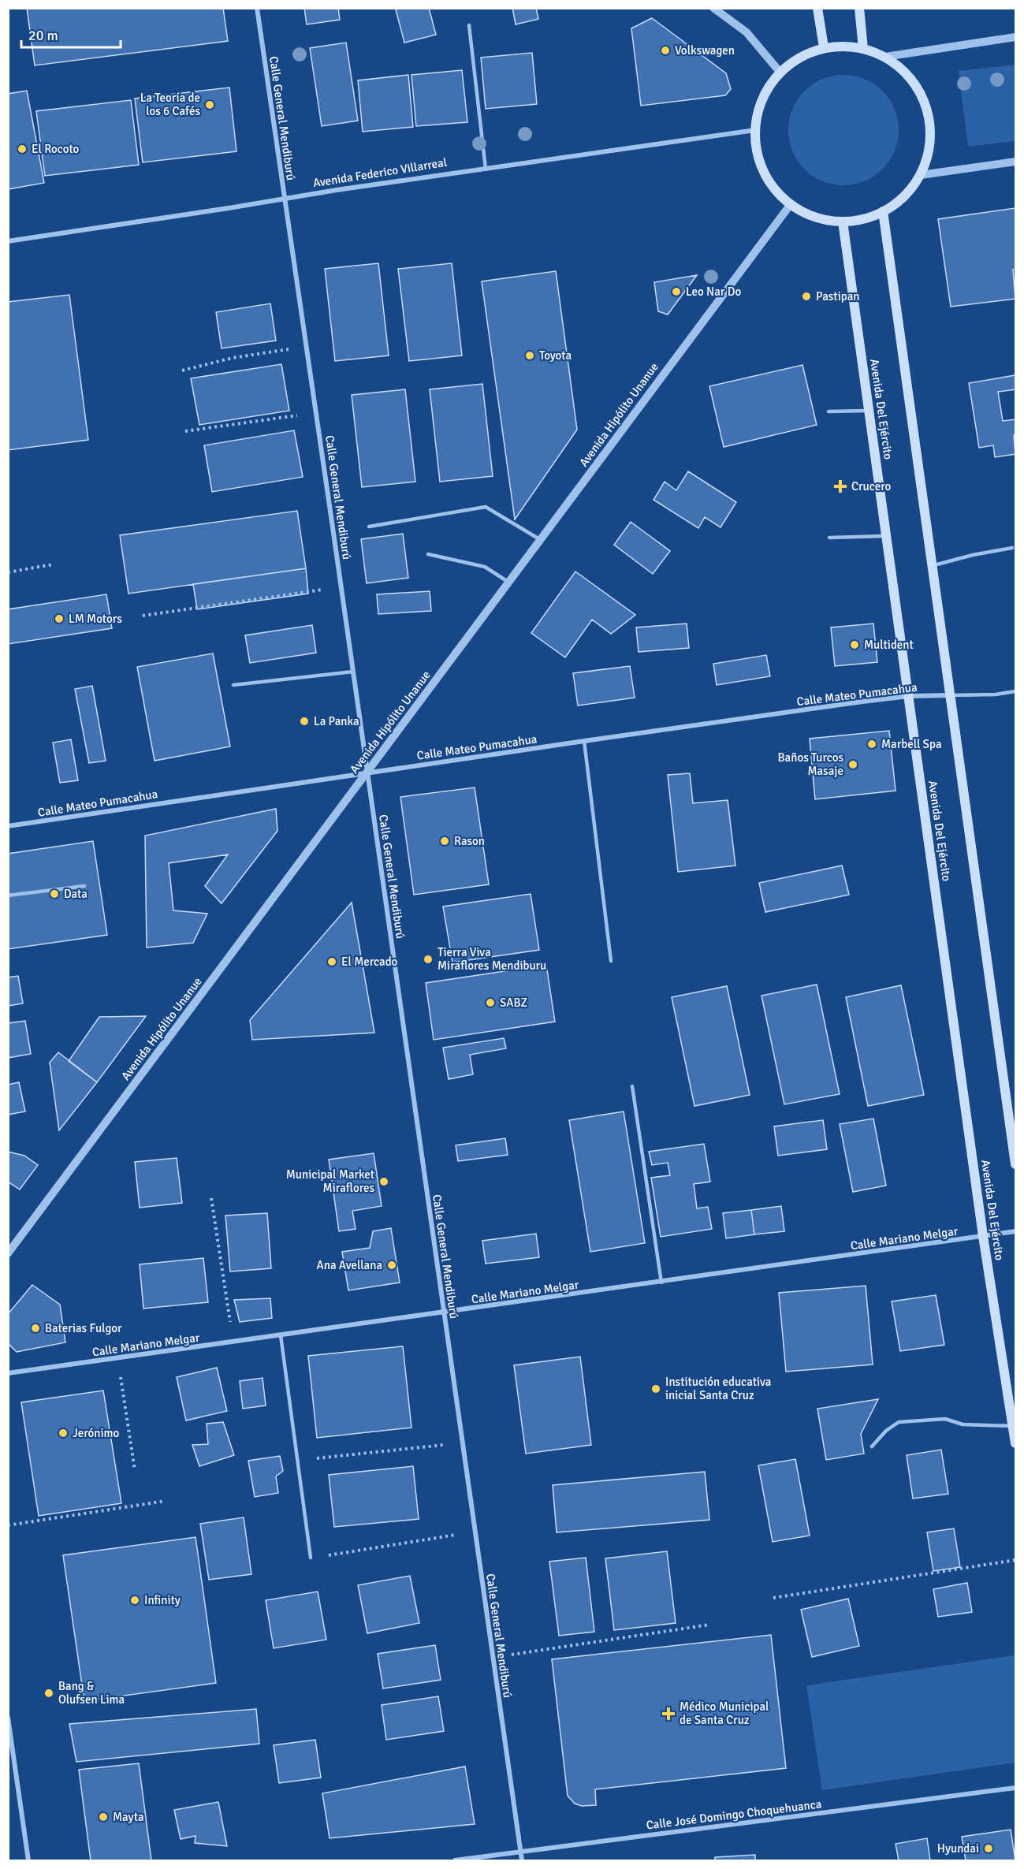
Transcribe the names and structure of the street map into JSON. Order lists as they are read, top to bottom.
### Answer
{
  "streets": {
    "main road": ["Avenida Del Ejército"],
    "street": [
      "Calle General Mendiburú",
      "Avenida Federico Villarreal",
      "Avenida Hipólito Unanue",
      "Calle Mateo Pumacahua",
      "Calle Mariano Melgar",
      "Calle José Domingo Choquehuanca"
    ]
  },
  "crossings": [
    ["Calle General Mendiburú", "Avenida Federico Villarreal"],
    ["Calle General Mendiburú", "Avenida Hipólito Unanue"],
    ["Calle General Mendiburú", "Calle Mateo Pumacahua"],
    ["Calle General Mendiburú", "Calle Mariano Melgar"],
    ["Calle General Mendiburú", "Calle José Domingo Choquehuanca"],
    ["Avenida Del Ejército", "Calle Mateo Pumacahua"],
    ["Avenida Del Ejército", "Calle Mariano Melgar"],
    ["Avenida Hipólito Unanue", "Calle Mateo Pumacahua"]
  ],
  "places": {
    "other": [
      "Volkswagen",
      "La Teoría de los 6 Cafés",
      "El Rocoto",
      "Leo Nar Do",
      "Pastipan",
      "Toyota",
      "LM Motors",
      "Multident",
      "La Panka",
      "Marbell Spa",
      "Baños Turcos Masaje",
      "Rason",
      "Data",
      "Tierra Viva Miraflores Mendiburu",
      "El Mercado",
      "SABZ",
      "Municipal Market Miraflores",
      "Ana Avellana",
      "Baterias Fulgor",
      "Institución educativa inicial Santa Cruz",
      "Jerónimo",
      "Infinity",
      "Bang & Olufsen Lima",
      "Mayta",
      "Hyundai"
    ],
    "health": ["Crucero", "Médico Municipal de Santa Cruz"]
  },
  "scale_bar": "20 m"
}
